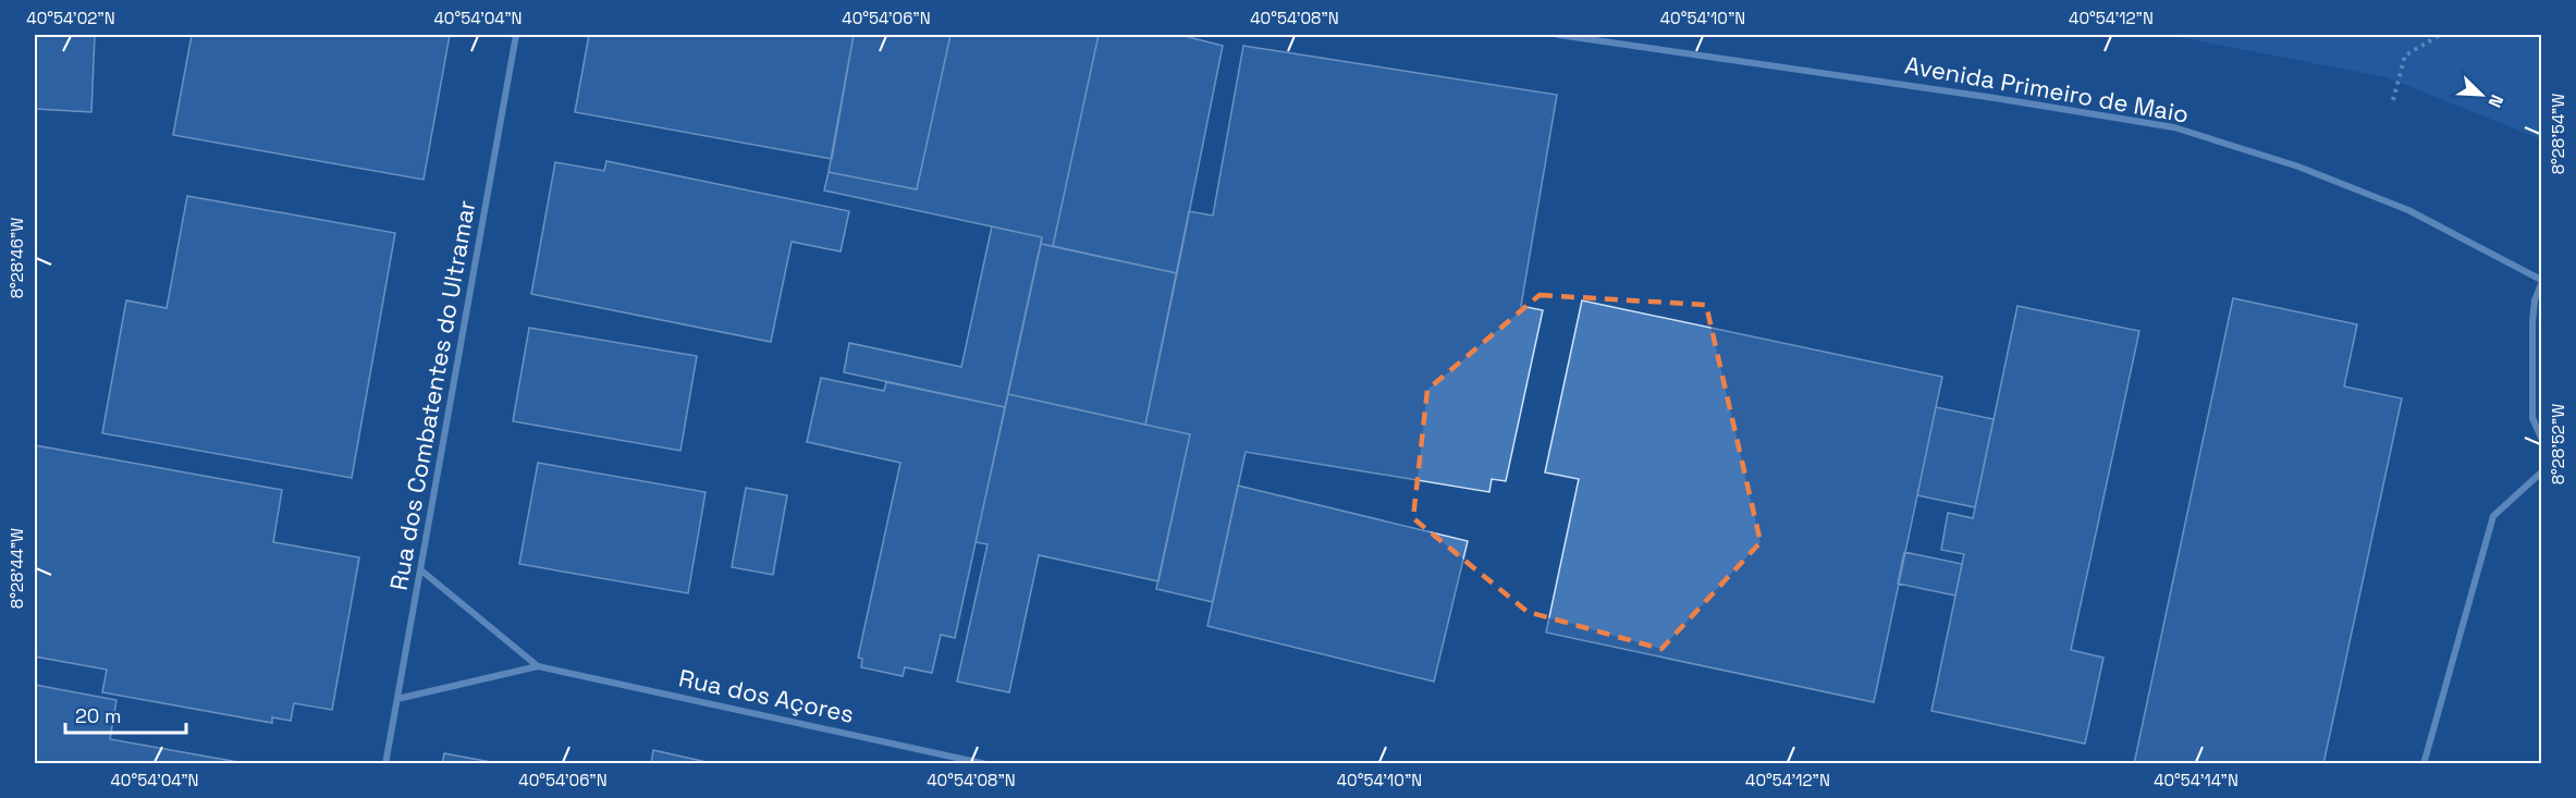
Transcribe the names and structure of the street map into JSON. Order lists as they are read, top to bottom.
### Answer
{
  "streets": {
    "street": ["Avenida Primeiro de Maio", "Rua dos Combatentes do Ultramar", "Rua dos Açores"]
  },
  "crossings": [
    ["Rua dos Combatentes do Ultramar", "Rua dos Açores"]
  ],
  "scale_bar": "20 m",
  "north": "bottom right",
  "coordinates": [
    "40°54'02\"N",
    "40°54'04\"N",
    "40°54'06\"N",
    "40°54'08\"N",
    "40°54'10\"N",
    "40°54'12\"N",
    "8°28'54\"W",
    "8°28'46\"W",
    "8°28'52\"W",
    "8°28'44\"W",
    "40°54'14\"N"
  ]
}
